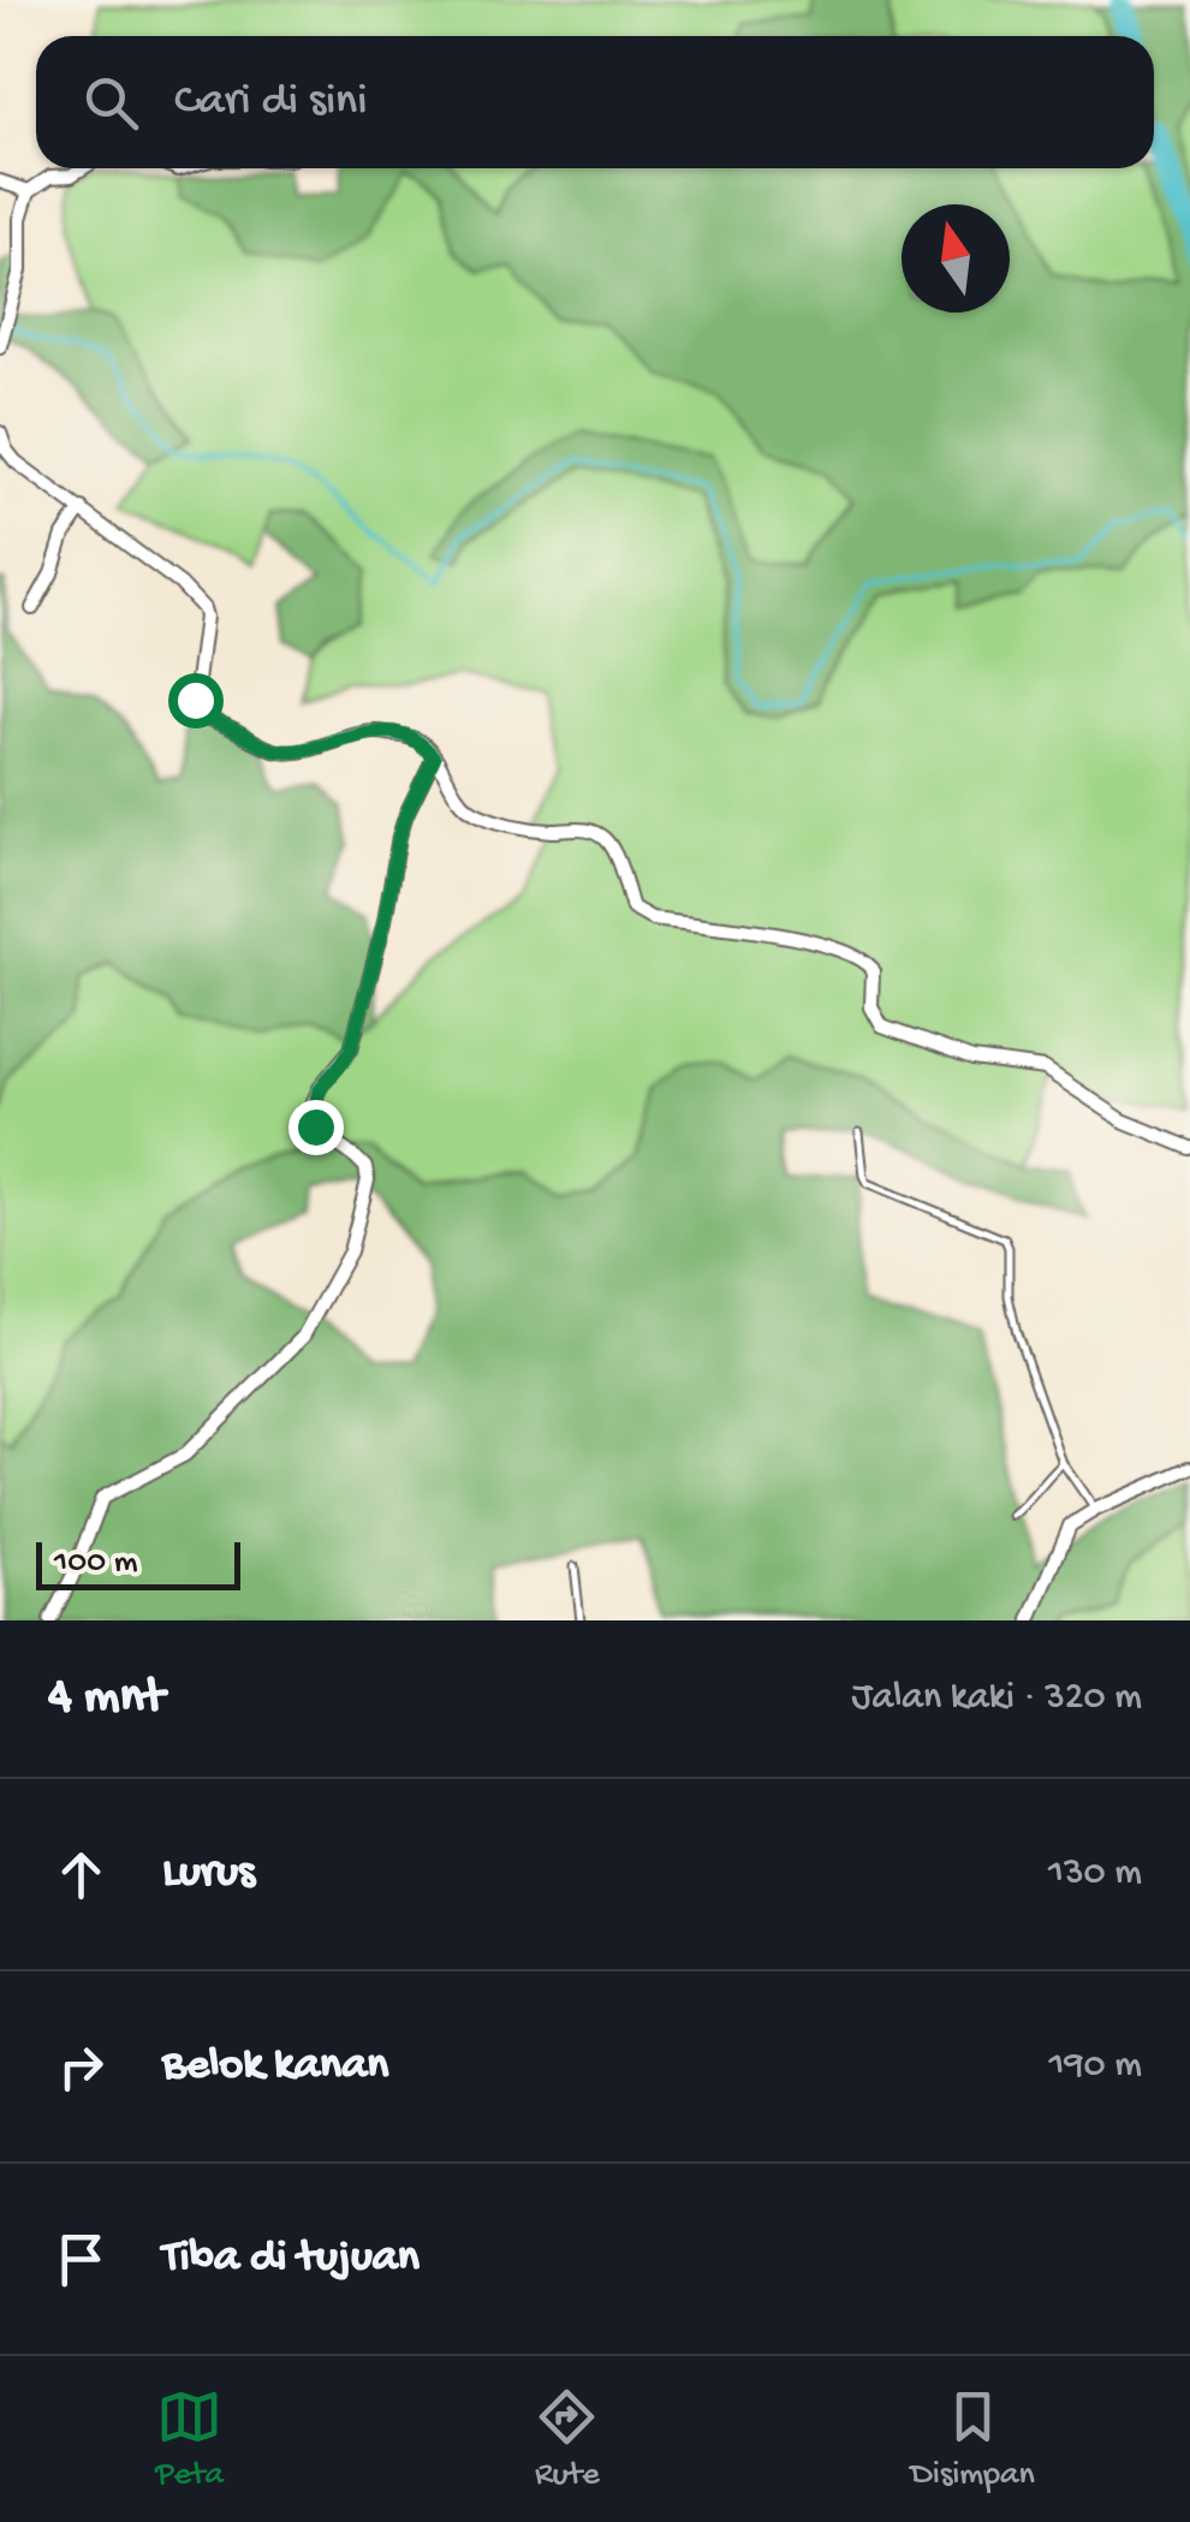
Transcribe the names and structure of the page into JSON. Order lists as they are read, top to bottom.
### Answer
{
  "scale_bar": "100 m",
  "north": "top",
  "page": {
    "search": "Cari di sini",
    "scale": "100 m",
    "heading": ["4 mnt", "Jalan kaki · 320 m"],
    "list": [
      ["Lurus", "130 m"],
      ["Belok kanan", "190 m"],
      "Tiba di tujuan"
    ],
    "nav": ["Peta", "Rute", "Disimpan"]
  }
}
